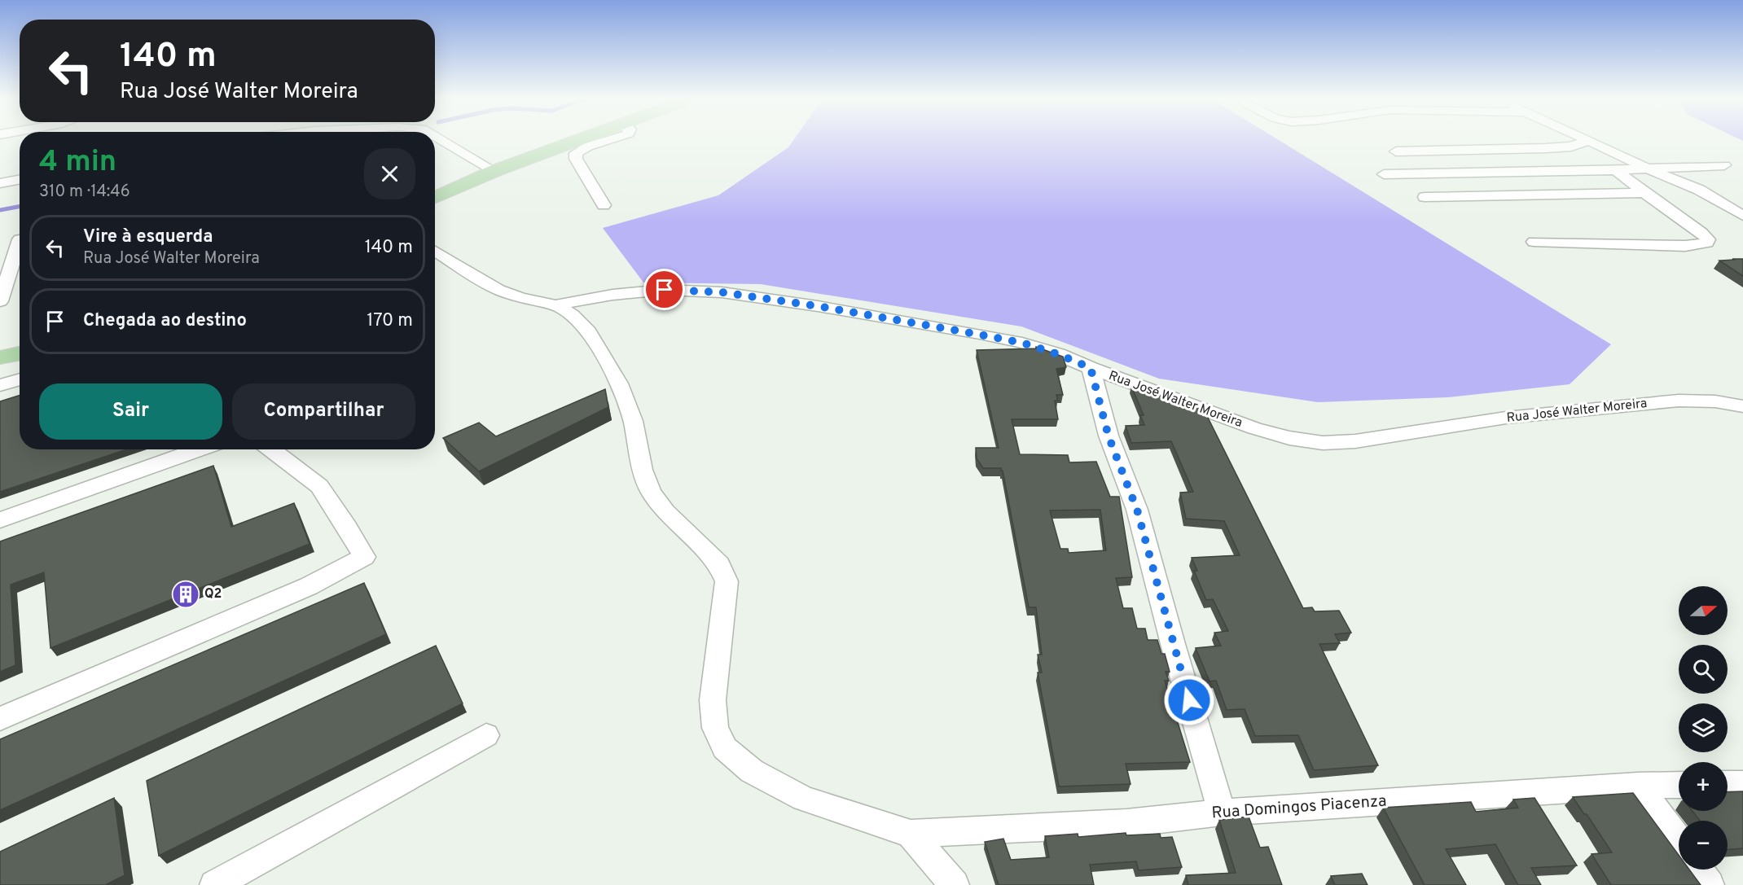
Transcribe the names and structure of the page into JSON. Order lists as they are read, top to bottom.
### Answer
{
  "streets": {
    "street": ["Rua José Walter Moreira", "Rua Domingos Piacenza"]
  },
  "places": {
    "building": ["Q2"]
  },
  "north": "right",
  "page": {
    "turn": ["140 m", "Rua José Walter Moreira"],
    "heading": ["4 min", "310 m · 14:46"],
    "list": [
      {
        "name": "Vire à esquerda",
        "note": "Rua José Walter Moreira",
        "value": "140 m"
      },
      {
        "name": "Chegada ao destino",
        "value": "170 m"
      }
    ],
    "buttons": ["Sair", "Compartilhar"],
    "map_buttons": ["+", "−"]
  }
}
